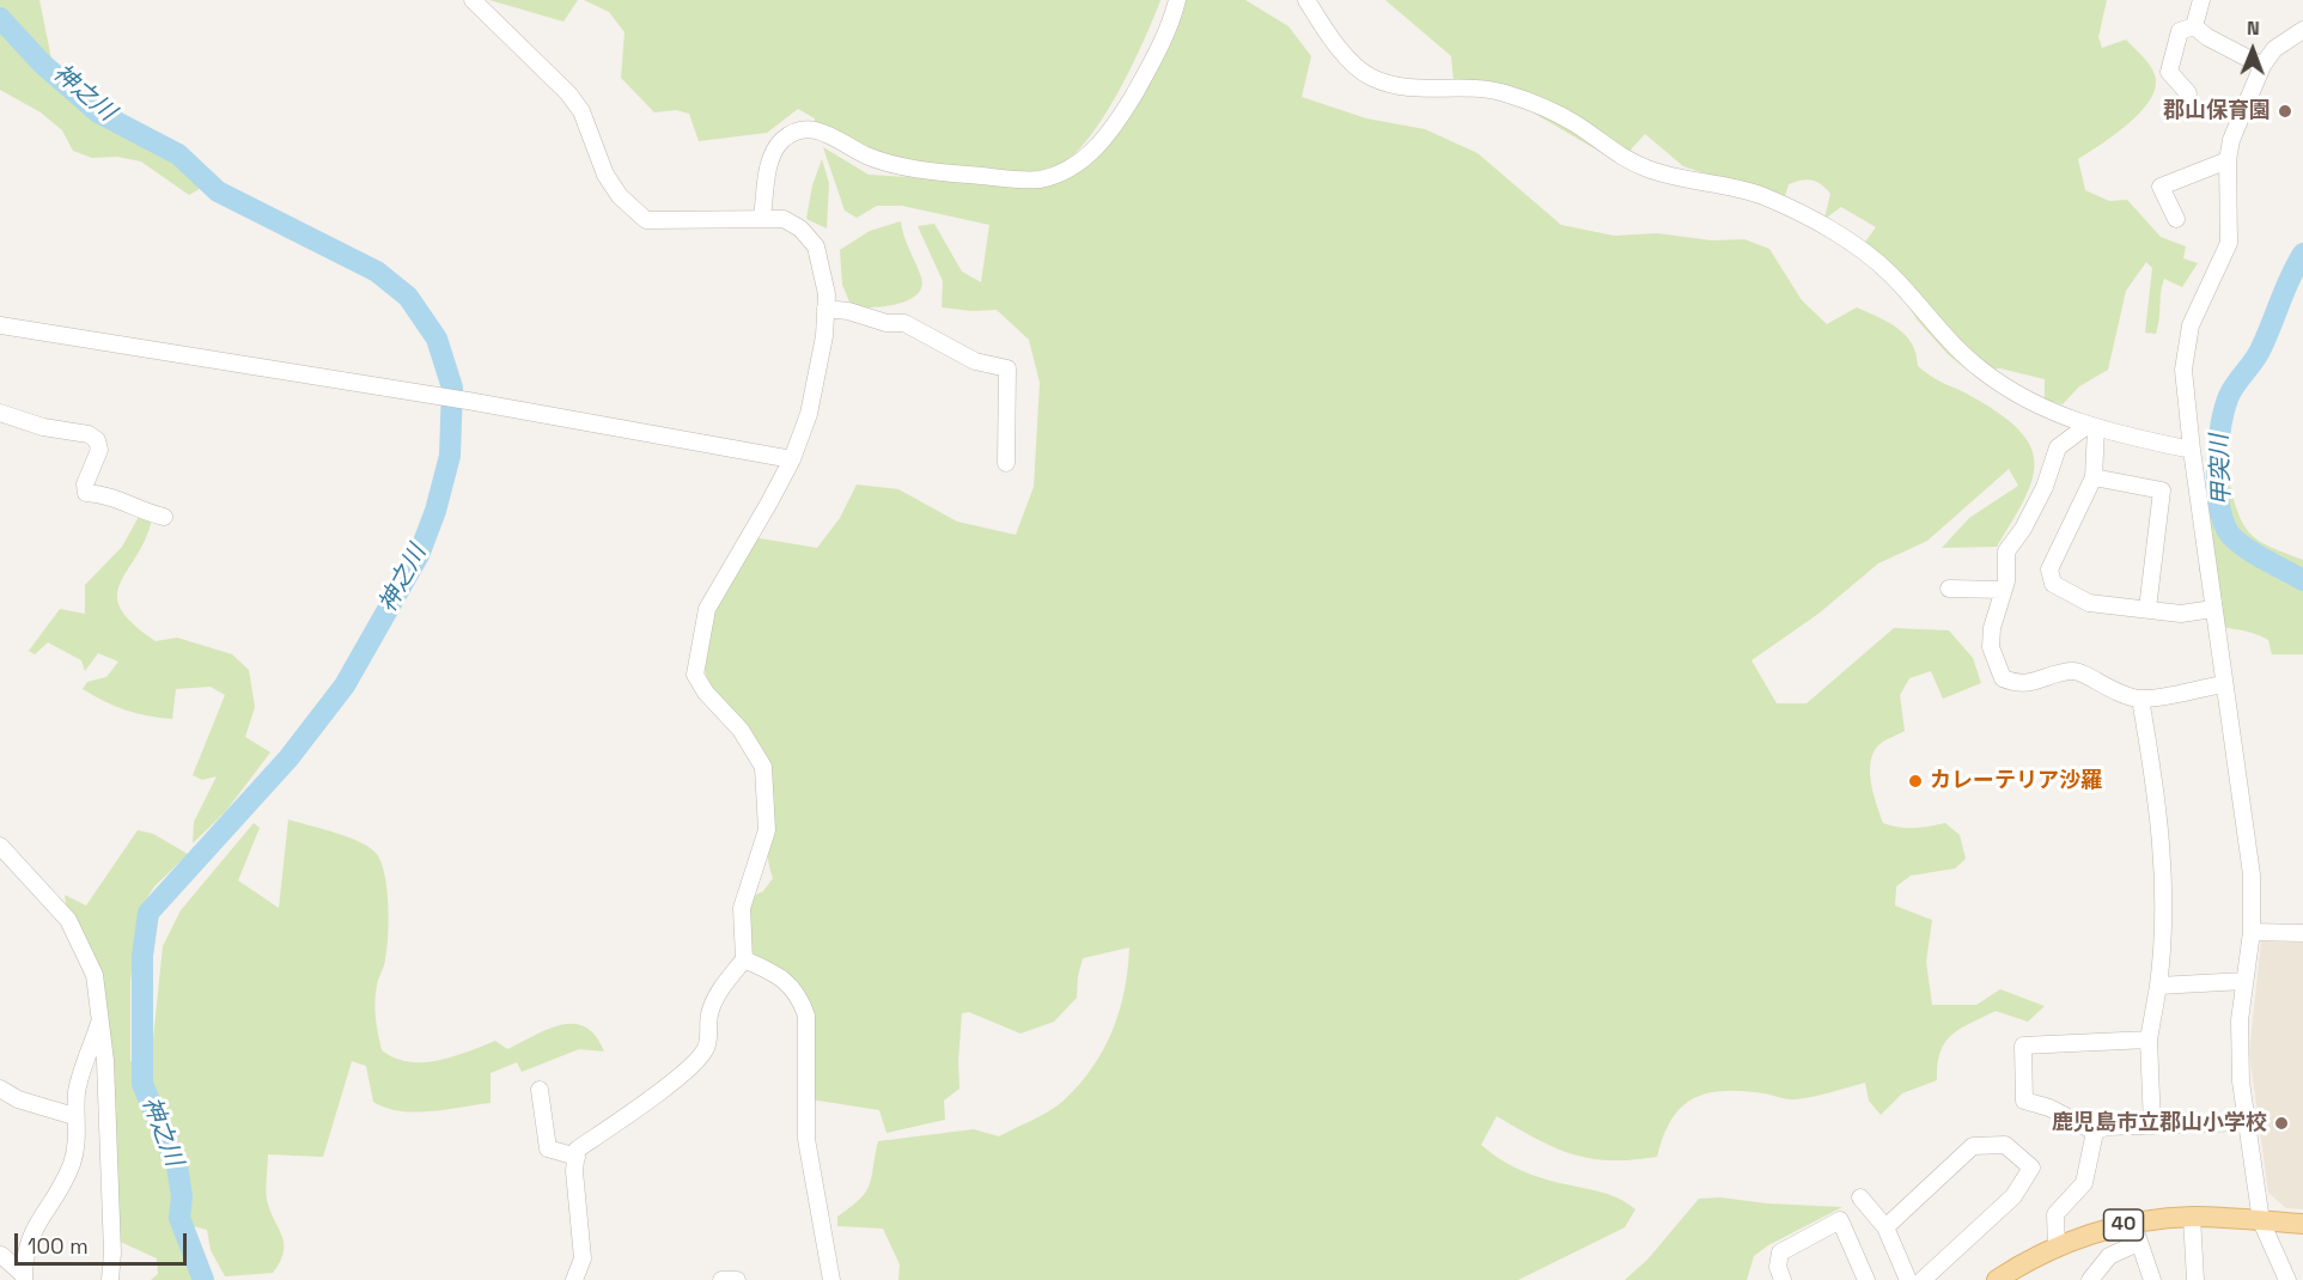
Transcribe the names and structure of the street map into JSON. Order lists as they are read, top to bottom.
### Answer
{
  "streets": {
    "main road": ["40"]
  },
  "water": ["神之川", "甲突川"],
  "places": ["郡山保育園", "カレーテリア沙羅", "鹿児島市立郡山小学校"],
  "scale_bar": "100 m",
  "north": "top"
}
